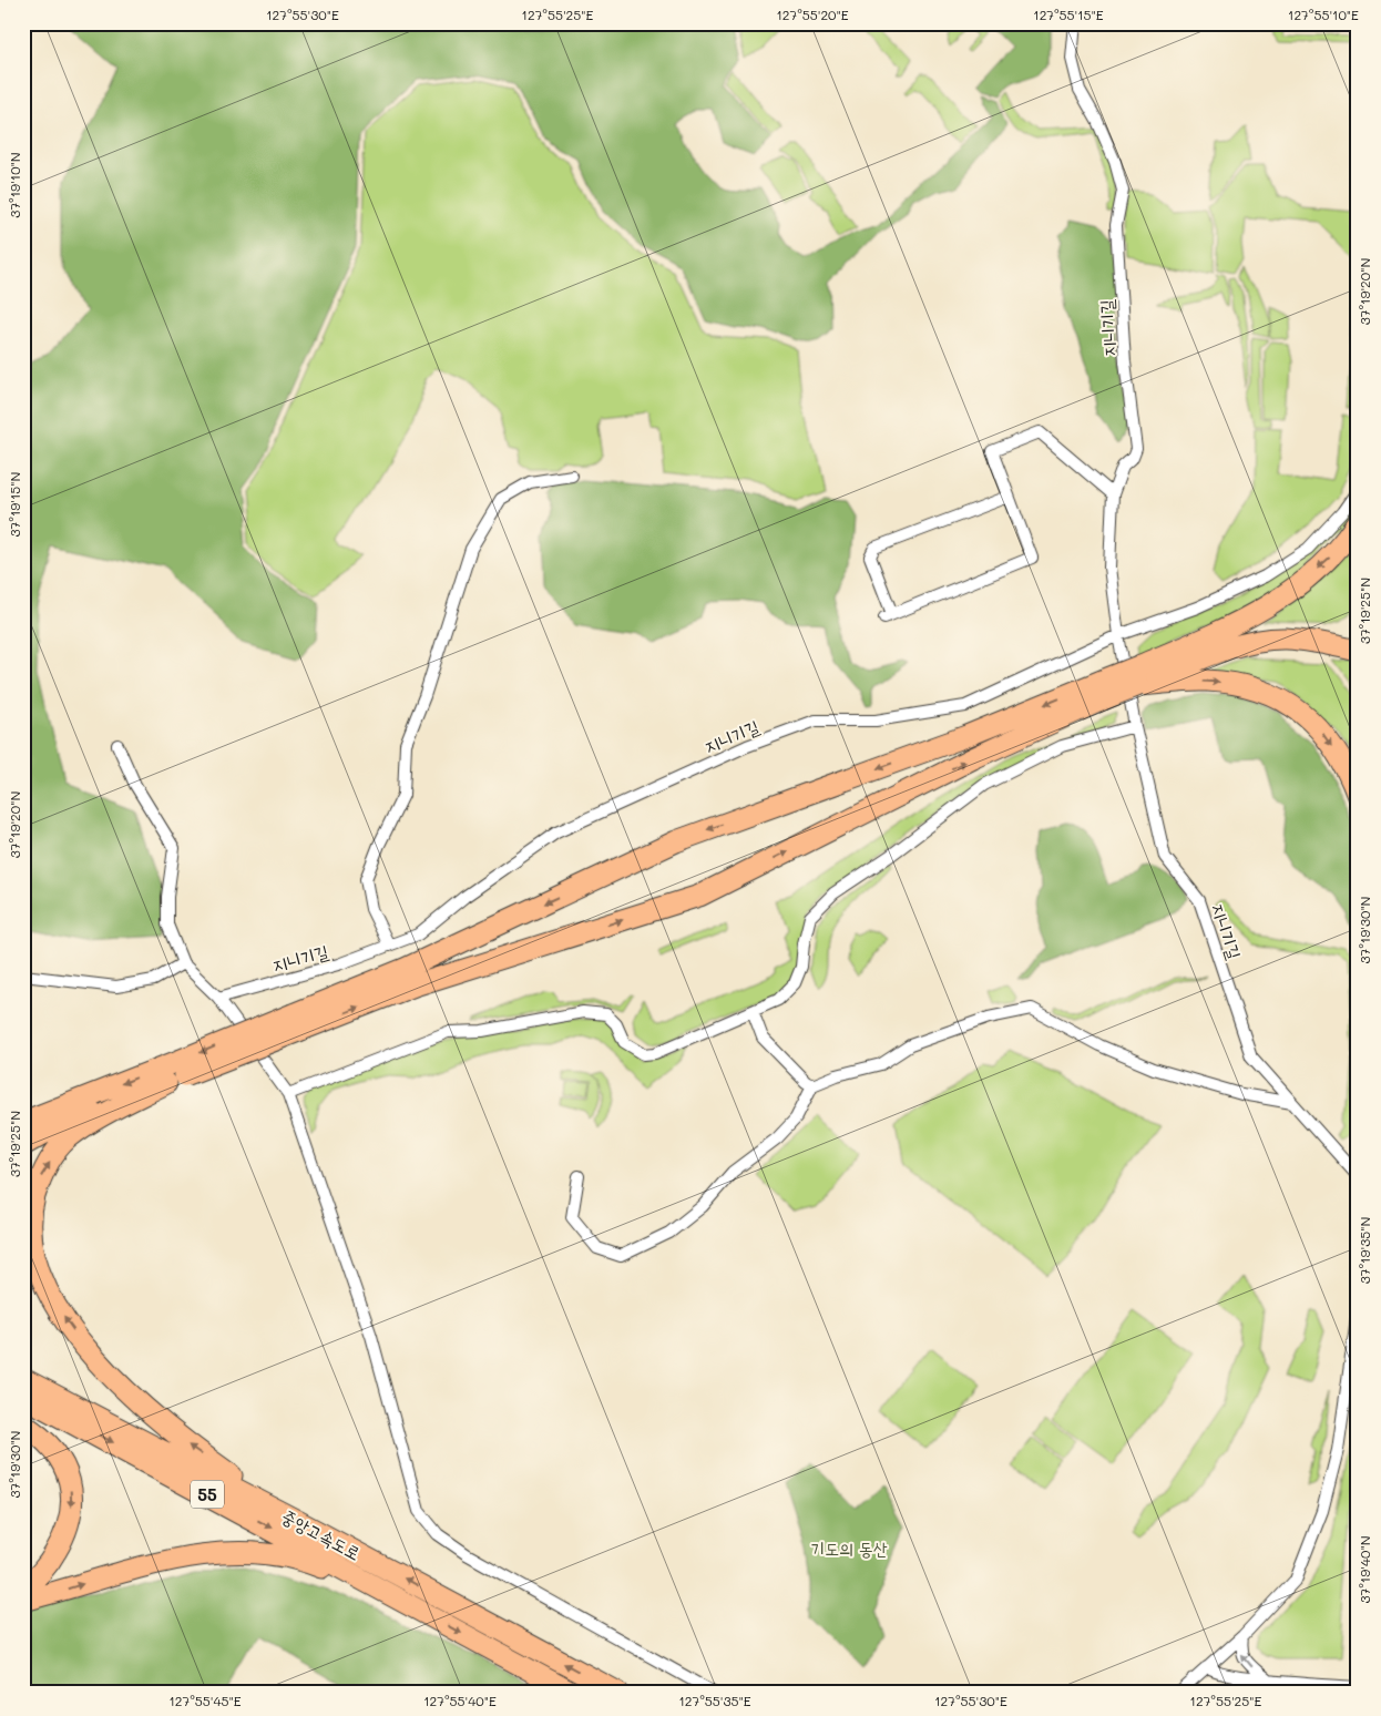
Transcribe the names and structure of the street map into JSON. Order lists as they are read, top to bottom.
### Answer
{
  "streets": {
    "highway": ["55", "중앙고속도로"],
    "street": ["지니기길"]
  },
  "parks": ["기도의 동산"],
  "coordinates": [
    "127°55'30\"E",
    "127°55'25\"E",
    "127°55'20\"E",
    "127°55'15\"E",
    "127°55'10\"E",
    "37°19'10\"N",
    "37°19'20\"N",
    "37°19'15\"N",
    "37°19'25\"N",
    "37°19'30\"N",
    "37°19'35\"N",
    "37°19'40\"N",
    "127°55'45\"E",
    "127°55'40\"E",
    "127°55'35\"E"
  ]
}
